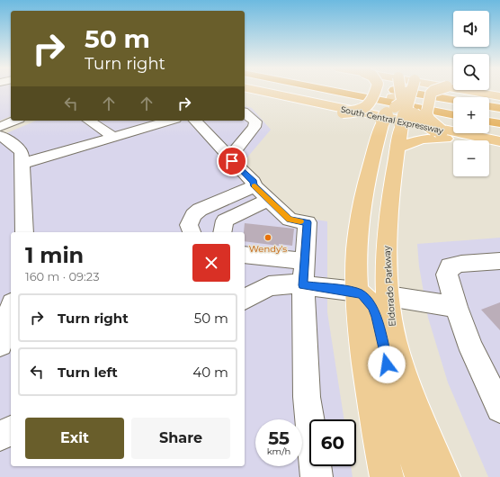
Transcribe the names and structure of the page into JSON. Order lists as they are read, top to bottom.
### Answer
{
  "streets": {
    "main road": ["South Central Expressway", "Eldorado Parkway"]
  },
  "places": ["Wendy's"],
  "page": {
    "map_buttons": ["+", "−"],
    "turn": ["50 m", "Turn right"],
    "heading": ["1 min", "160 m · 09:23"],
    "list": [
      {
        "name": "Turn right",
        "value": "50 m"
      },
      {
        "name": "Turn left",
        "value": "40 m"
      }
    ],
    "buttons": ["Exit", "Share"],
    "speed": "55 km/h",
    "limit": "60"
  }
}
